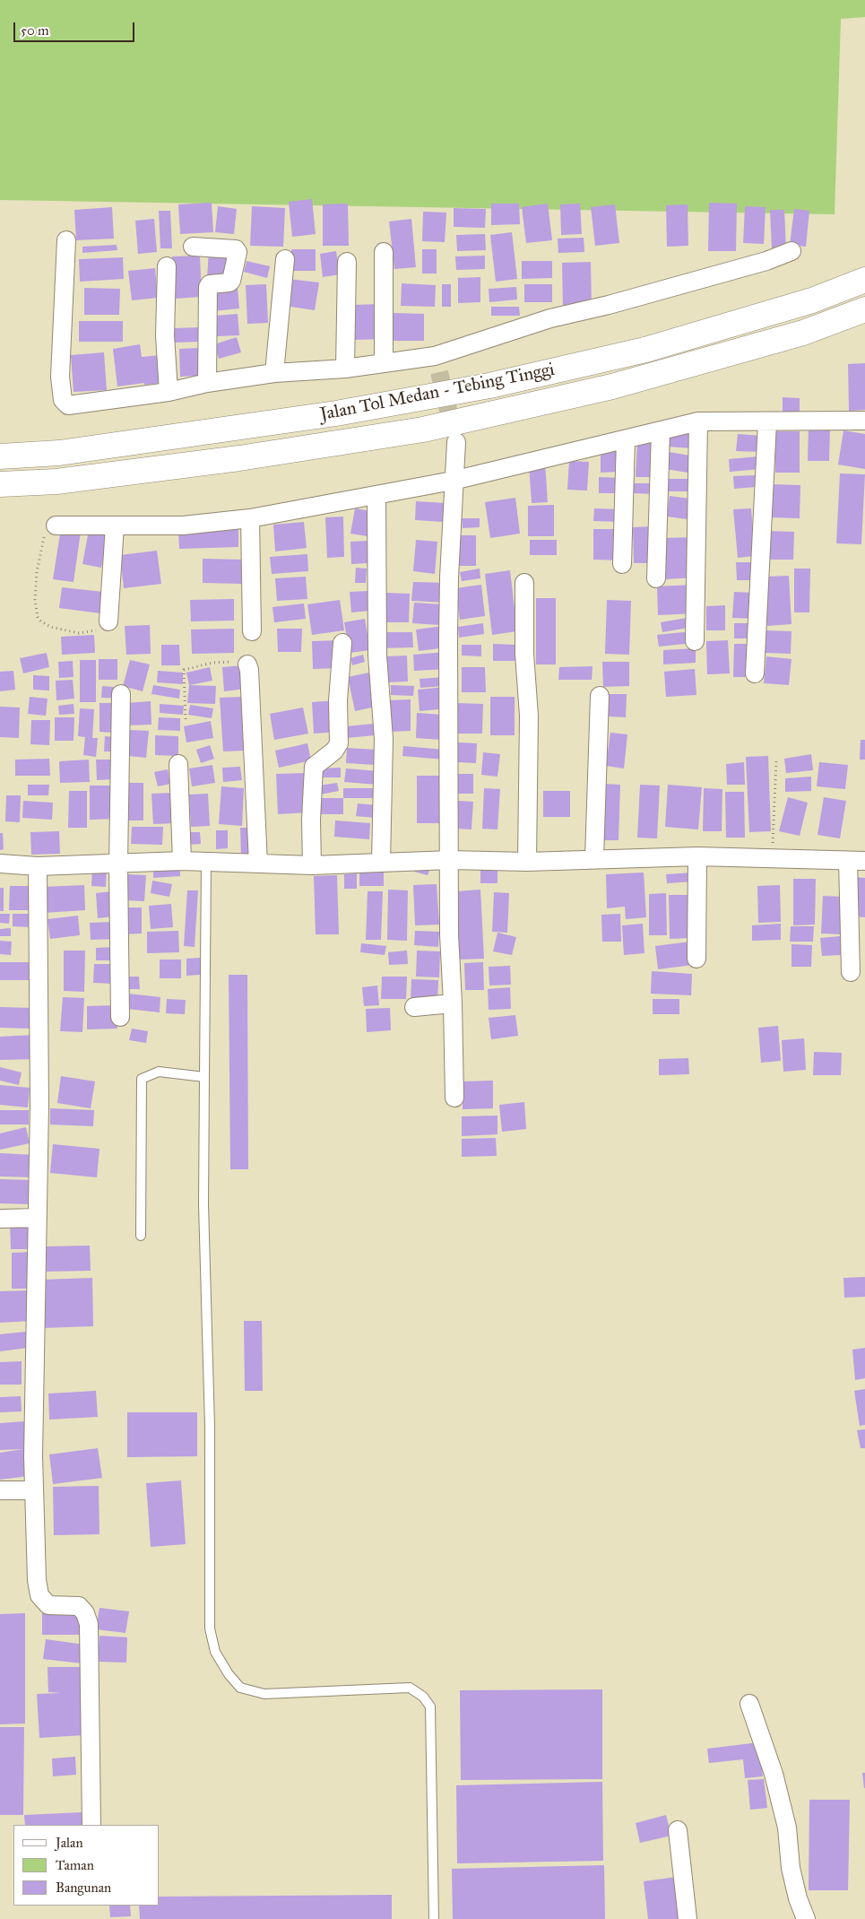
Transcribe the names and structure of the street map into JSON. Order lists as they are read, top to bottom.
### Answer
{
  "streets": {
    "highway": ["Jalan Tol Medan - Tebing Tinggi"]
  },
  "legend": ["Jalan", "Taman", "Bangunan"],
  "scale_bar": "50 m"
}
